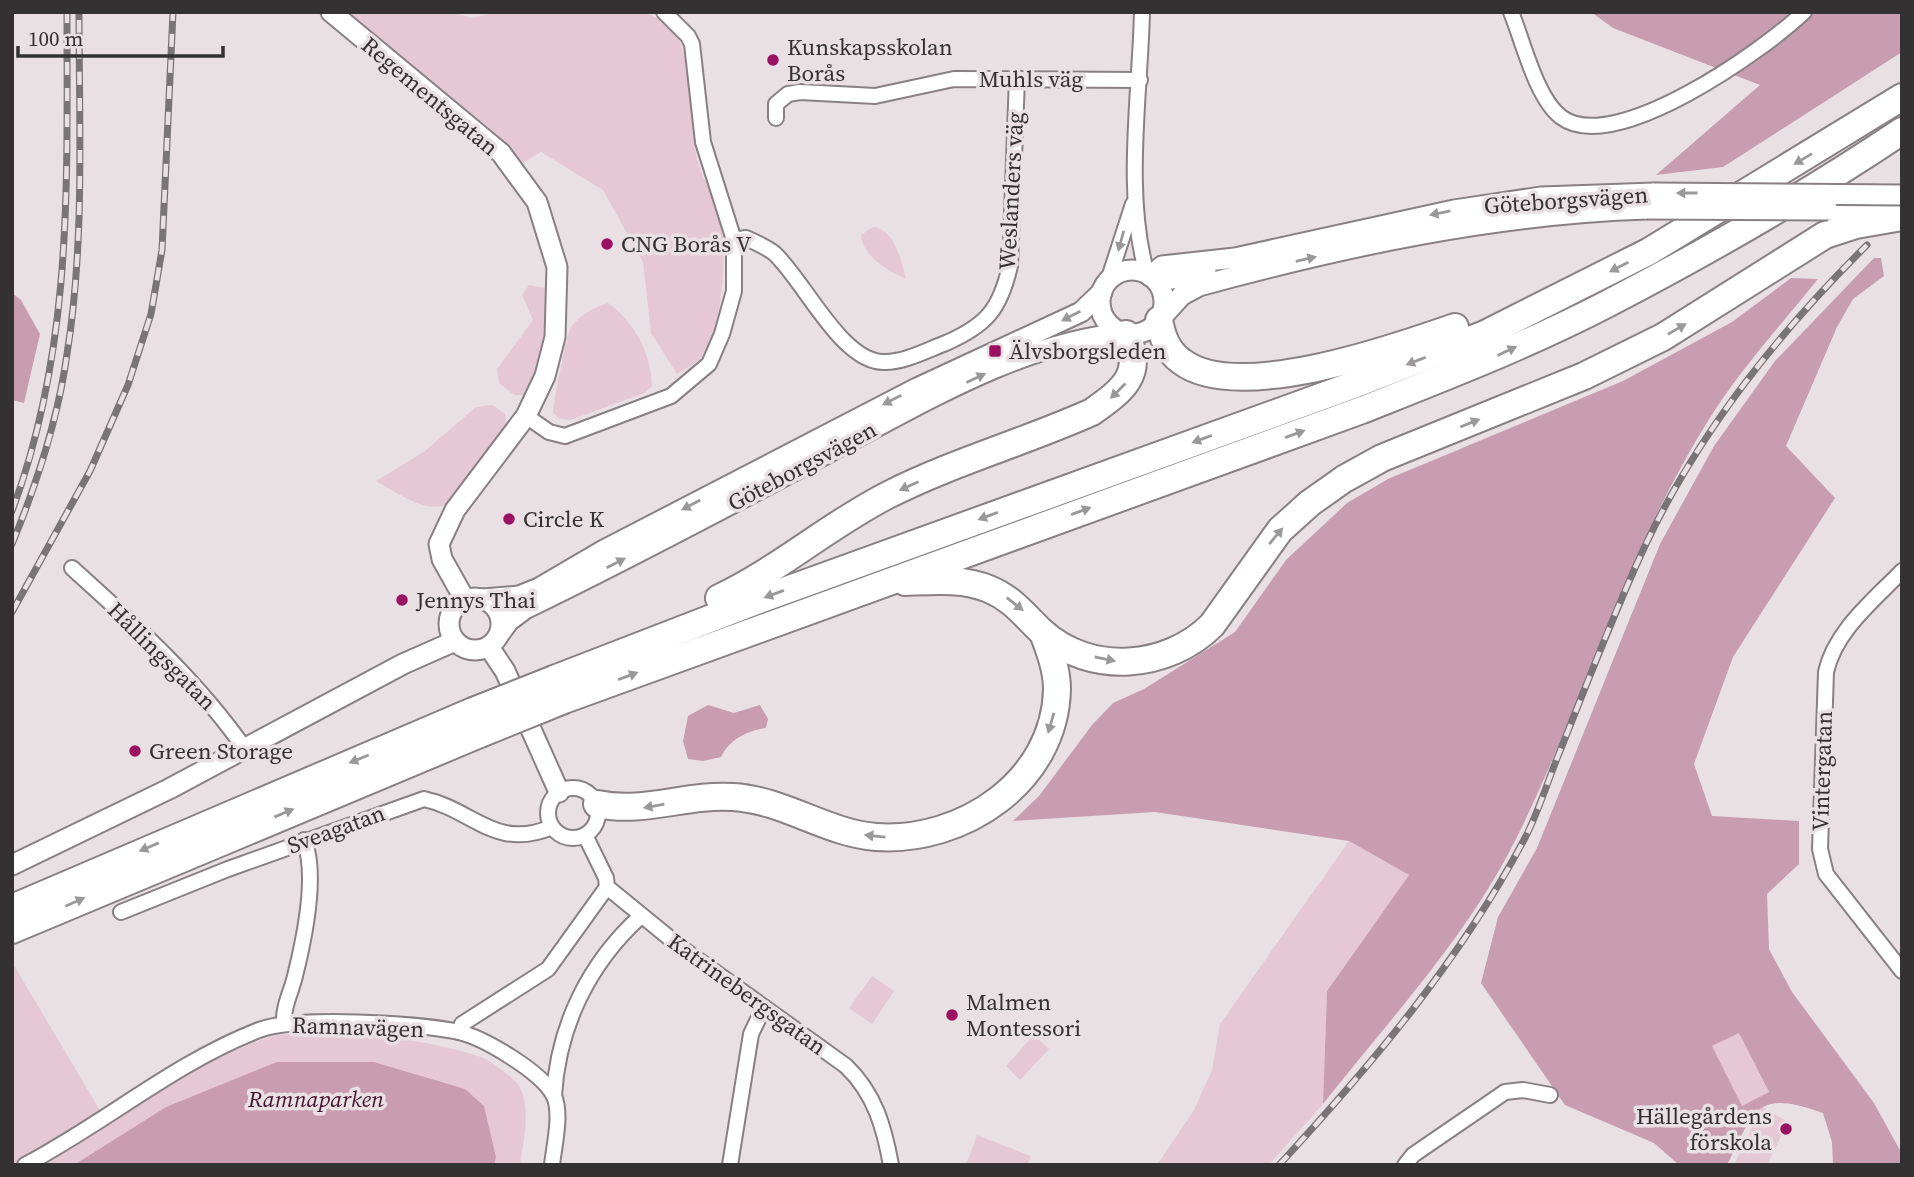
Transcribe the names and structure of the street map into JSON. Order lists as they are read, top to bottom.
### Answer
{
  "streets": {
    "main road": ["Regementsgatan", "Göteborgsvägen"],
    "street": [
      "Muhls väg",
      "Weslanders väg",
      "Hållingsgatan",
      "Vintergatan",
      "Sveagatan",
      "Katrinebergsgatan",
      "Ramnavägen"
    ]
  },
  "crossings": [
    ["Muhls väg", "Weslanders väg"],
    ["Regementsgatan", "Göteborgsvägen"],
    ["Sveagatan", "Katrinebergsgatan"]
  ],
  "parks": ["Ramnaparken"],
  "places": {
    "other": [
      "Kunskapsskolan Borås",
      "CNG Borås V",
      "Circle K",
      "Jennys Thai",
      "Green Storage",
      "Malmen Montessori",
      "Hällegårdens förskola"
    ],
    "transit": ["Älvsborgsleden"]
  },
  "scale_bar": "100 m"
}
